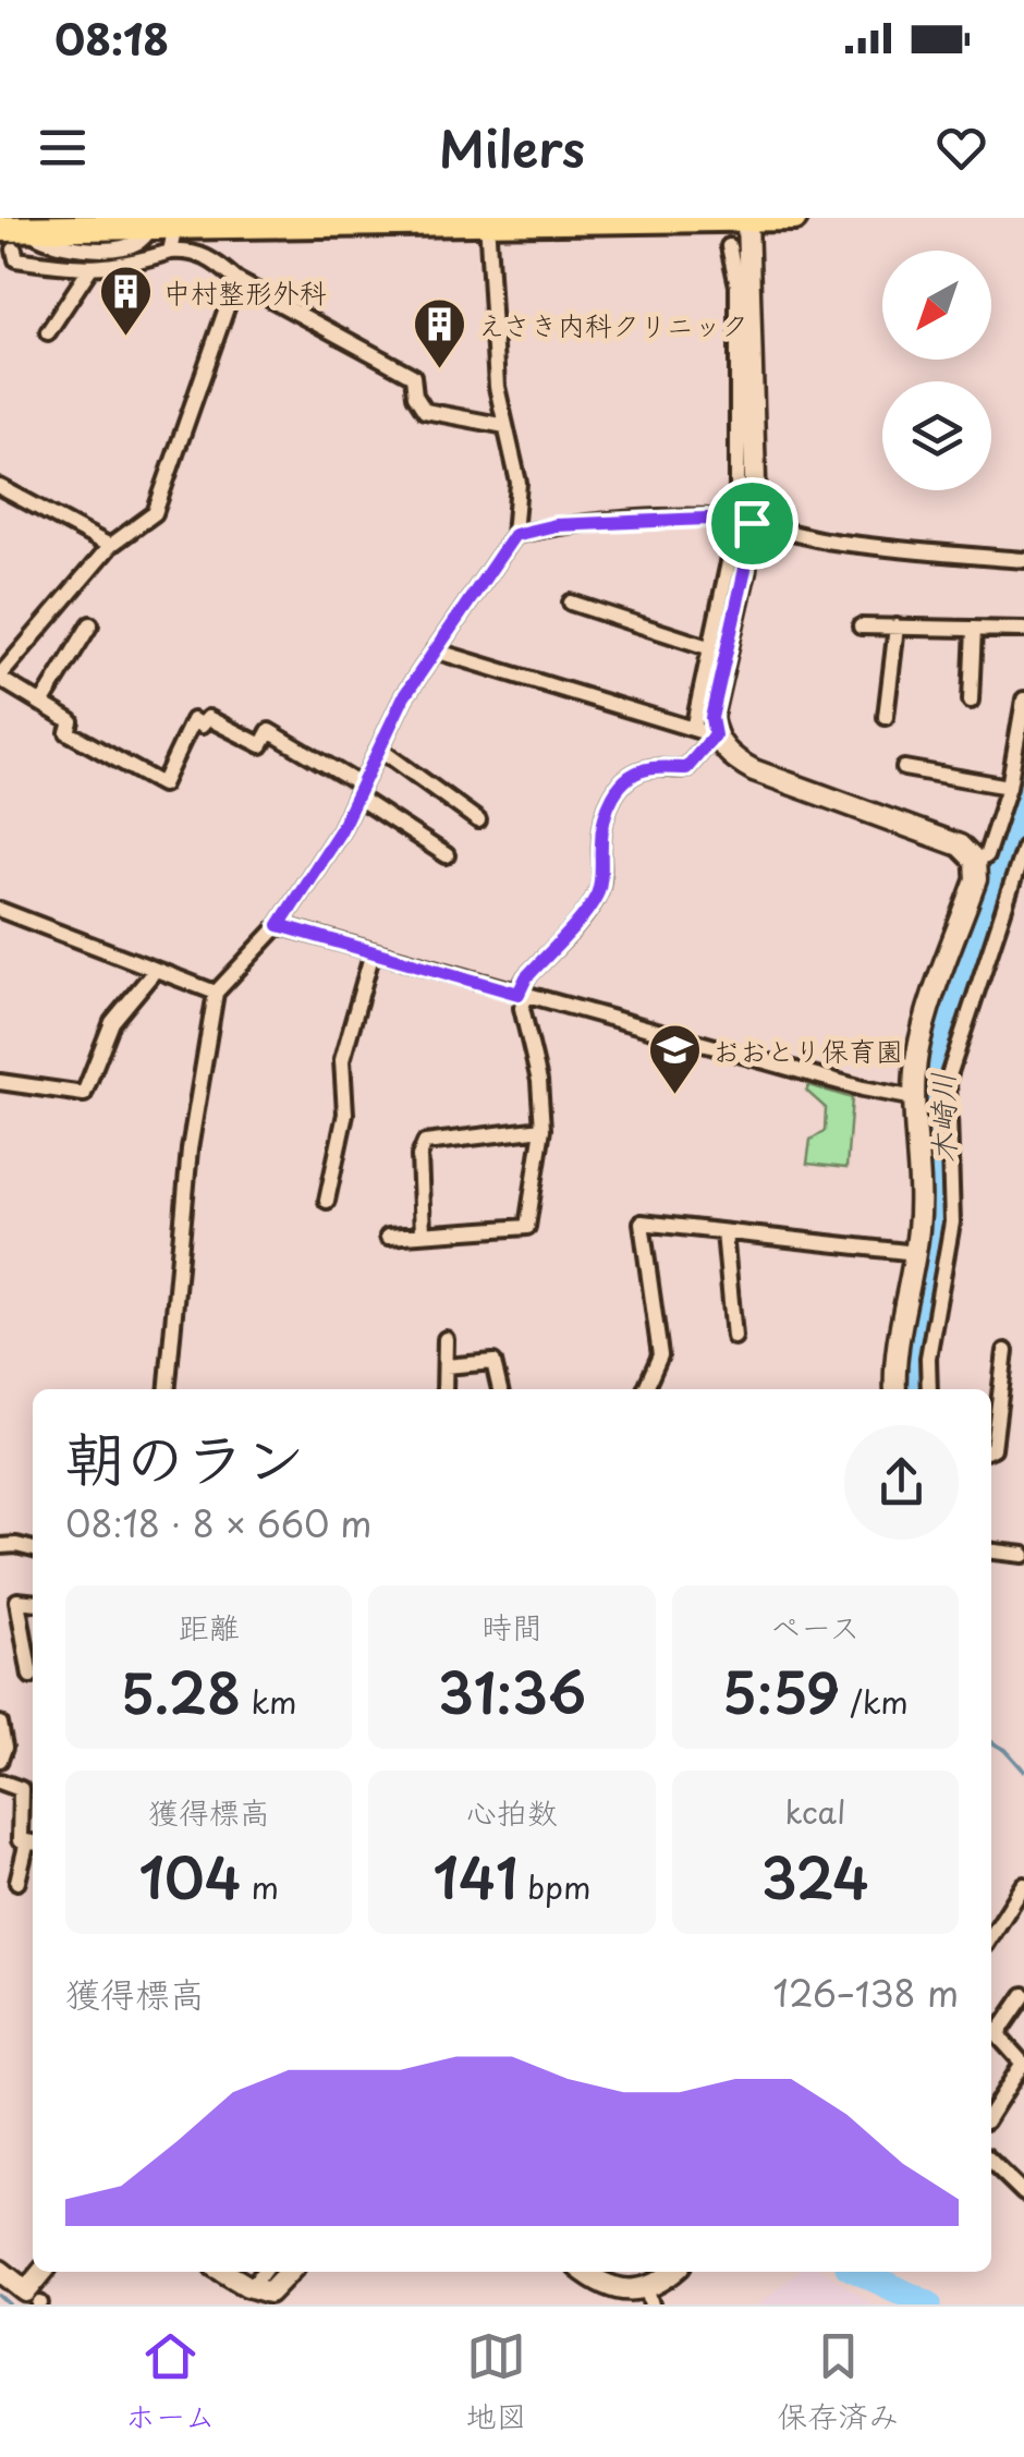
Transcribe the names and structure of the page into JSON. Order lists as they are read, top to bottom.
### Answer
{
  "water": ["木崎川"],
  "places": {
    "building": ["中村整形外科", "えさき内科クリニック"],
    "school or university": ["おおとり保育園"]
  },
  "north": "bottom left",
  "page": {
    "status": "08:18",
    "header": "Milers",
    "heading": ["朝のラン", "08:18 · 8 × 660 m"],
    "stats": [
      ["距離", "5.28 km"],
      ["時間", "31:36"],
      ["ペース", "5:59 /km"],
      ["獲得標高", "104 m"],
      ["心拍数", "141 bpm"],
      ["kcal", "324"]
    ],
    "chart": ["獲得標高", "126–138 m"],
    "tabs": ["ホーム", "地図", "保存済み"]
  }
}
